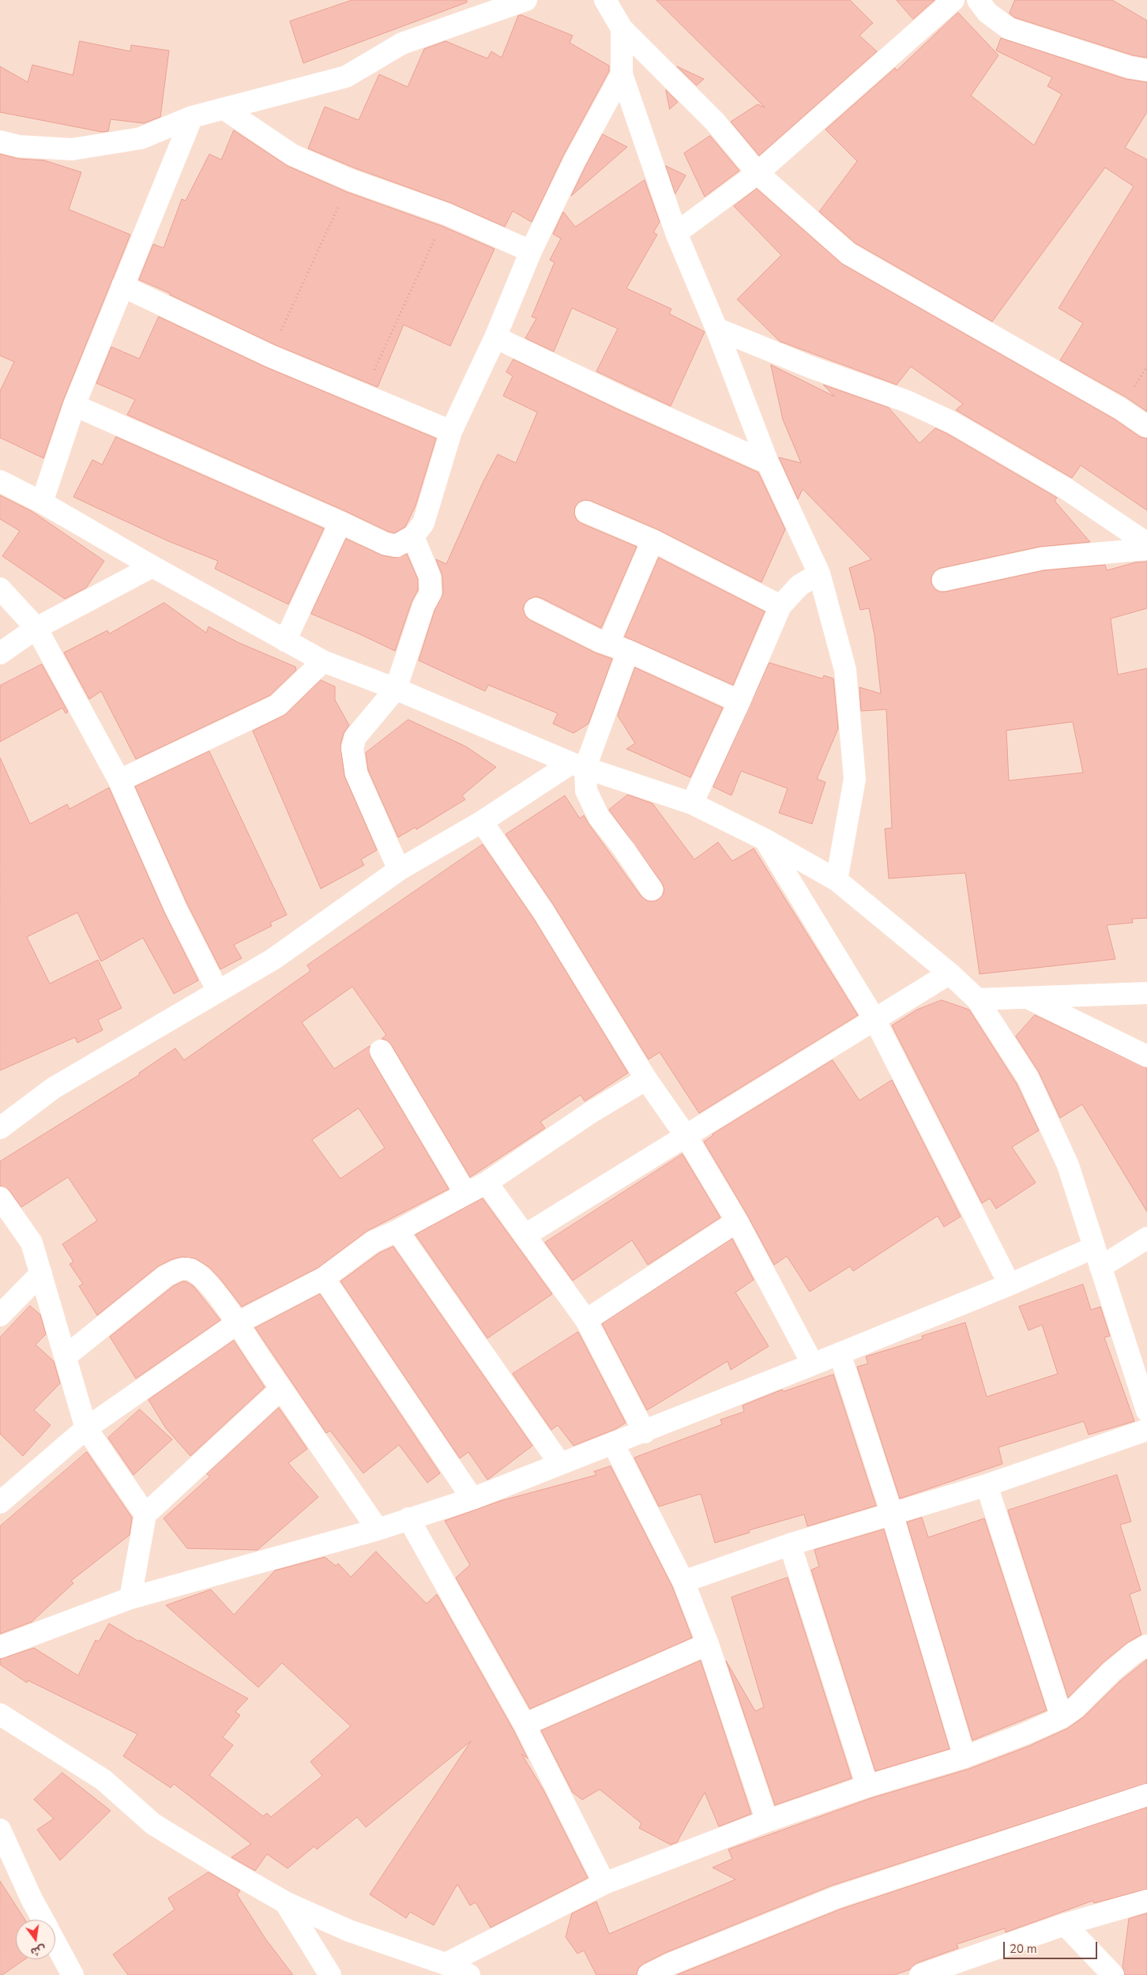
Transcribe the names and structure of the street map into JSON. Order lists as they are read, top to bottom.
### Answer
{
  "scale_bar": "20 m",
  "north": "bottom"
}
